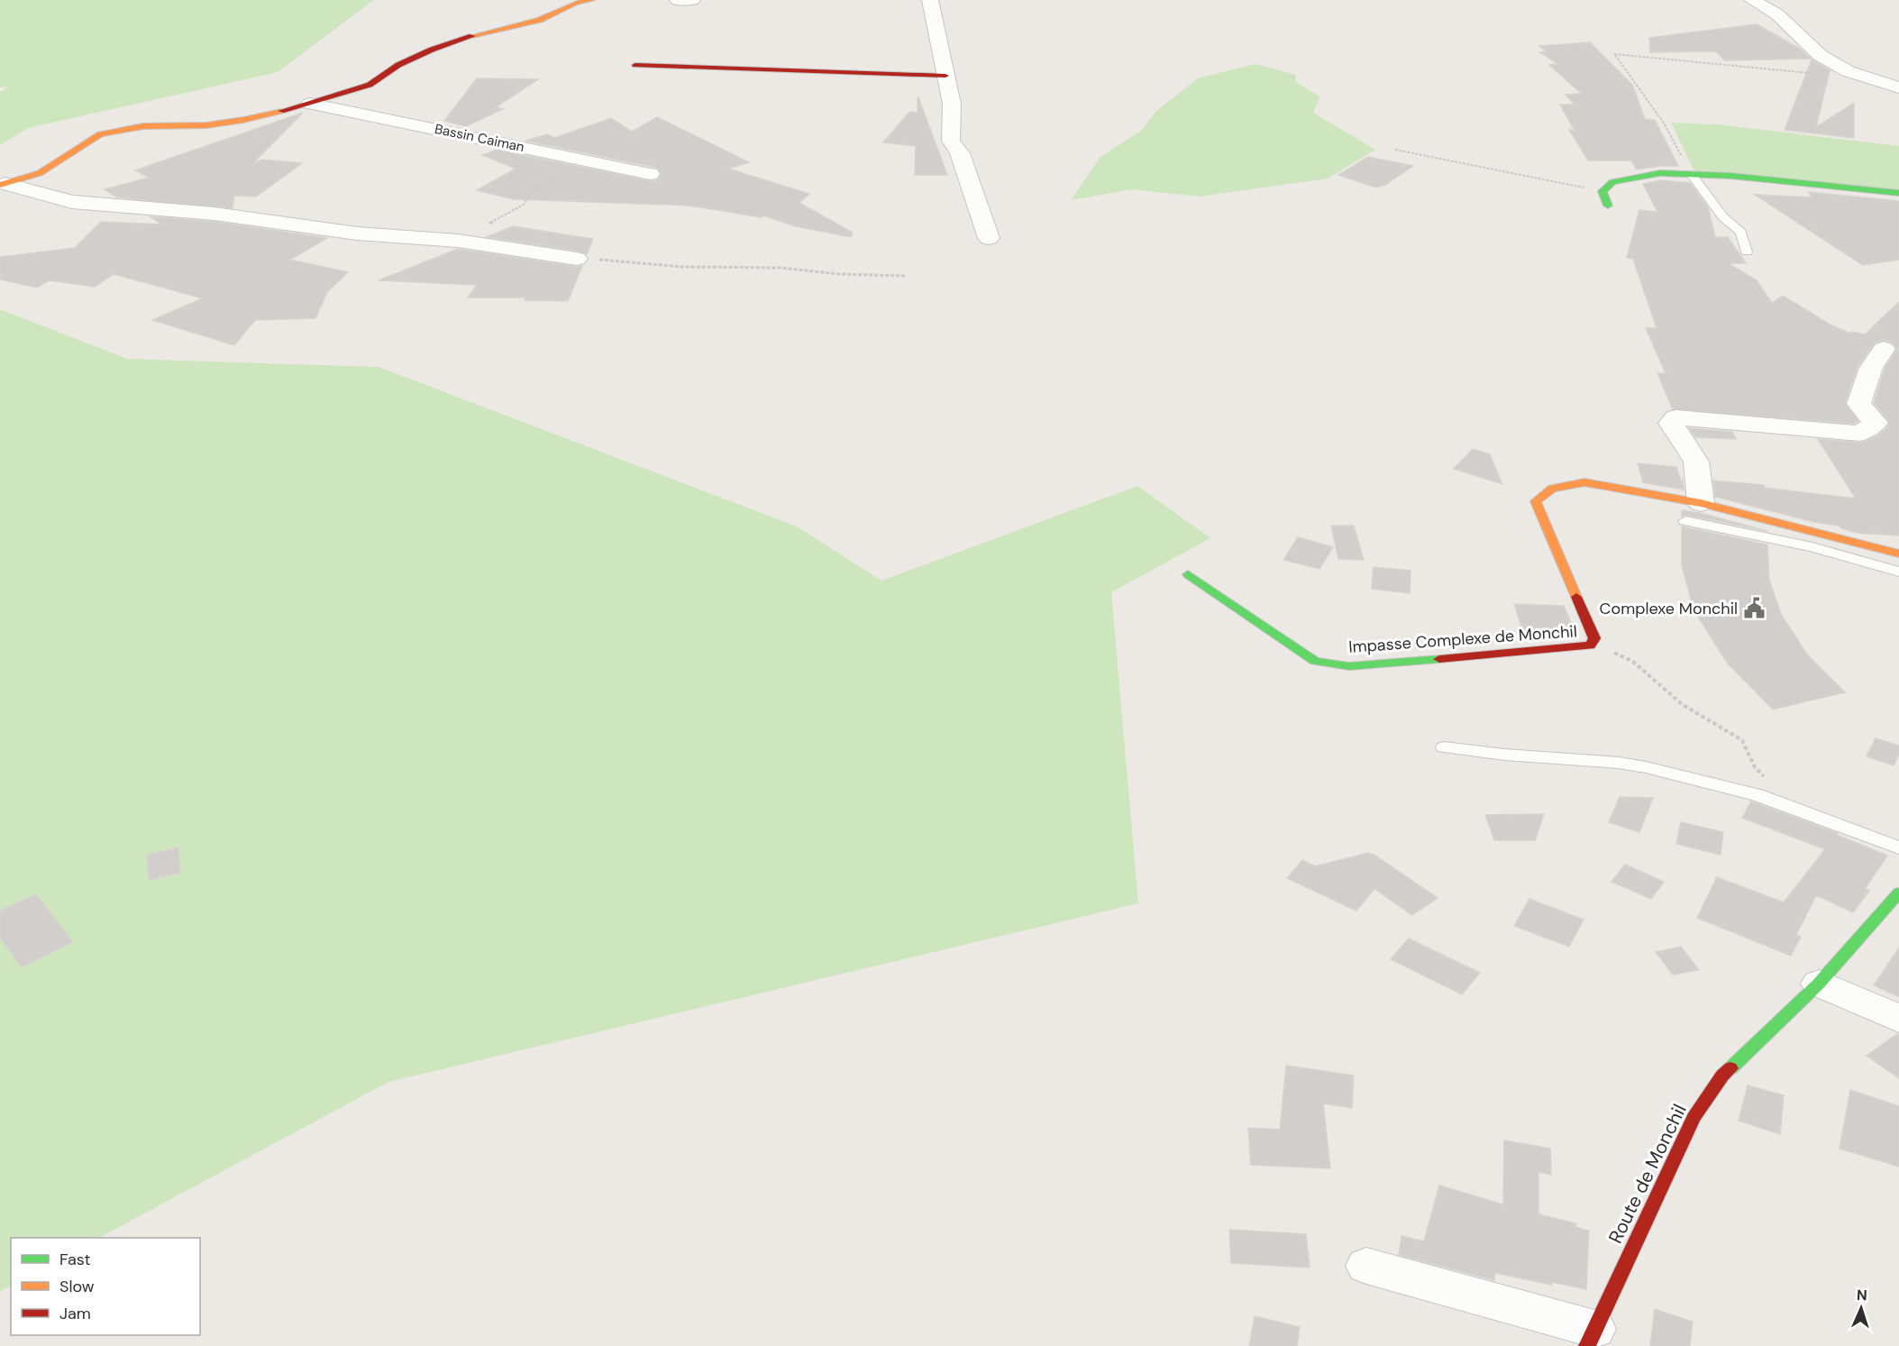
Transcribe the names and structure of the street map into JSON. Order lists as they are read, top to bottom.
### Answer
{
  "streets": {
    "street": ["Bassin Caiman", "Impasse Complexe de Monchil", "Route de Monchil"]
  },
  "places": {
    "public building": ["Complexe Monchil"]
  },
  "legend": ["Fast", "Slow", "Jam"],
  "north": "top"
}
